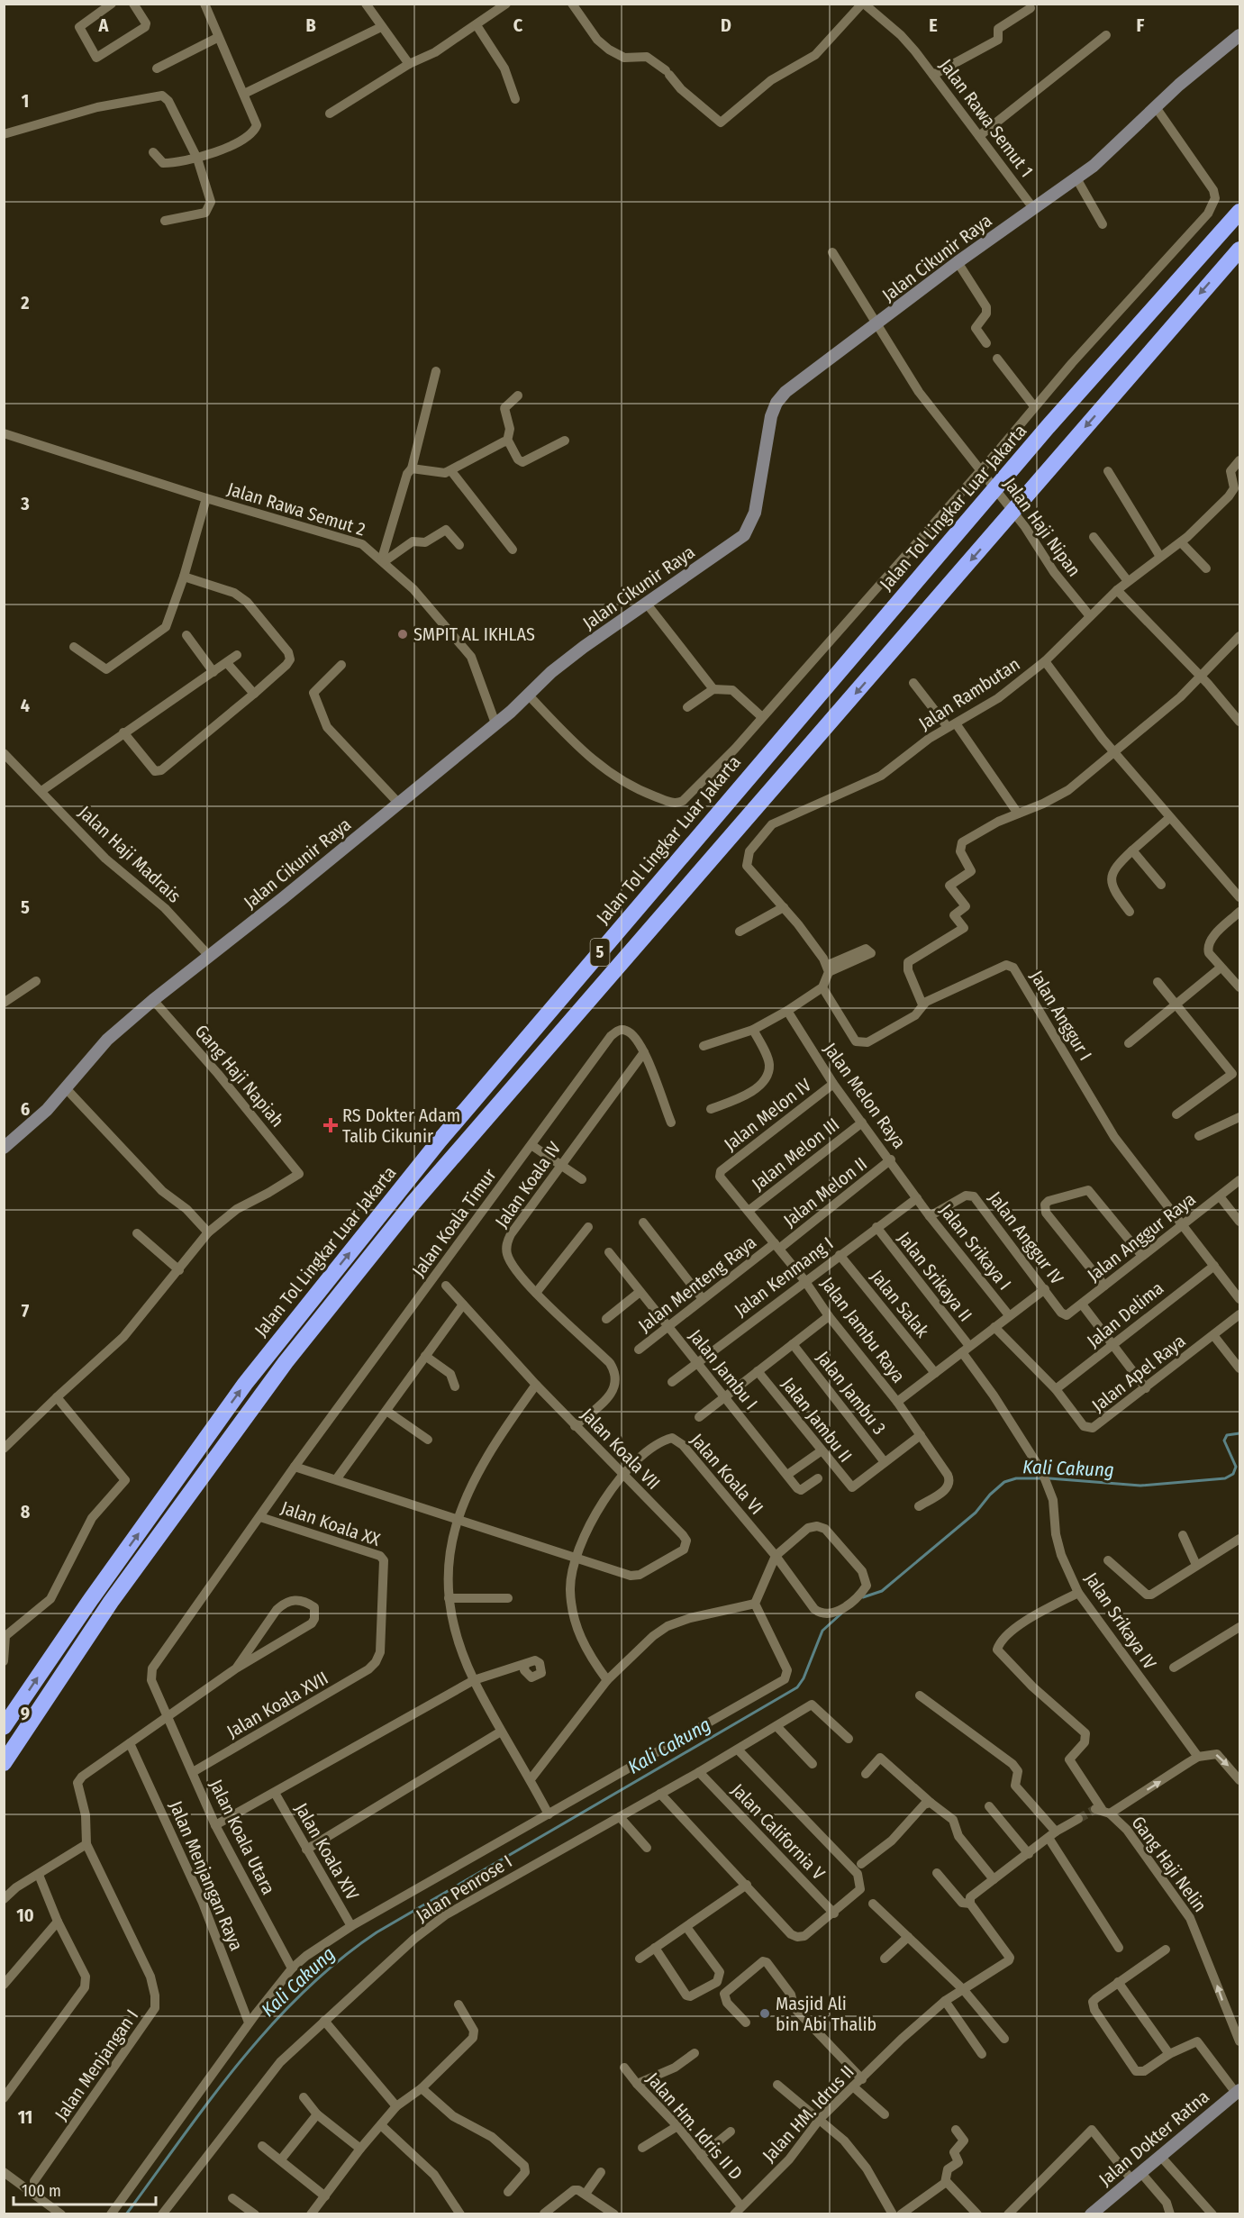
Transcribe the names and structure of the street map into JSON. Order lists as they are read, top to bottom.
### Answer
{
  "streets": {
    "highway": ["Jalan Tol Lingkar Luar Jakarta", "5"],
    "street": [
      "Jalan Rawa Semut 1",
      "Jalan Cikunir Raya",
      "Jalan Rawa Semut 2",
      "Jalan Haji Nipan",
      "Jalan Rambutan",
      "Jalan Haji Madrais",
      "Jalan Anggur I",
      "Gang Haji Napiah",
      "Jalan Melon Raya",
      "Jalan Melon IV",
      "Jalan Melon III",
      "Jalan Koala IV",
      "Jalan Melon II",
      "Jalan Koala Timur",
      "Jalan Anggur Raya",
      "Jalan Anggur IV",
      "Jalan Srikaya I",
      "Jalan Kenmang I",
      "Jalan Srikaya II",
      "Jalan Menteng Raya",
      "Jalan Salak",
      "Jalan Delima",
      "Jalan Jambu Raya",
      "Jalan Jambu I",
      "Jalan Apel Raya",
      "Jalan Jambu 3",
      "Jalan Jambu II",
      "Jalan Koala VII",
      "Jalan Koala VI",
      "Jalan Koala XX",
      "Jalan Srikaya IV",
      "Jalan Koala XVII",
      "Jalan California V",
      "Jalan Koala Utara",
      "Jalan Koala XIV",
      "Gang Haji Nelin",
      "Jalan Menjangan Raya",
      "Jalan Penrose I",
      "Jalan Menjangan I",
      "Jalan HM. Idrus II",
      "Jalan Hm. Idris II D",
      "Jalan Dokter Ratna"
    ]
  },
  "crossings": [
    ["Jalan Rawa Semut 1", "Jalan Cikunir Raya"],
    ["Jalan Cikunir Raya", "Jalan Rawa Semut 2"],
    ["Jalan Cikunir Raya", "Jalan Haji Nipan"],
    ["Jalan Cikunir Raya", "Jalan Haji Madrais"],
    ["Jalan Cikunir Raya", "Gang Haji Napiah"],
    ["Jalan Haji Nipan", "Jalan Rambutan"],
    ["Jalan Anggur I", "Jalan Anggur Raya"],
    ["Jalan Anggur I", "Jalan Delima"],
    ["Jalan Melon Raya", "Jalan Melon IV"],
    ["Jalan Melon Raya", "Jalan Melon III"],
    ["Jalan Melon Raya", "Jalan Melon II"],
    ["Jalan Melon Raya", "Jalan Srikaya I"],
    ["Jalan Melon Raya", "Jalan Kenmang I"],
    ["Jalan Melon IV", "Jalan Jambu Raya"],
    ["Jalan Melon III", "Jalan Jambu Raya"],
    ["Jalan Koala IV", "Jalan Koala Timur"],
    ["Jalan Koala IV", "Jalan Koala VII"],
    ["Jalan Melon II", "Jalan Menteng Raya"],
    ["Jalan Melon II", "Jalan Jambu Raya"],
    ["Jalan Koala Timur", "Jalan Koala XX"],
    ["Jalan Koala Timur", "Jalan Koala Utara"],
    ["Jalan Anggur Raya", "Jalan Anggur IV"],
    ["Jalan Anggur IV", "Jalan Srikaya I"],
    ["Jalan Srikaya I", "Jalan Kenmang I"],
    ["Jalan Kenmang I", "Jalan Srikaya II"],
    ["Jalan Kenmang I", "Jalan Salak"],
    ["Jalan Kenmang I", "Jalan Jambu Raya"],
    ["Jalan Kenmang I", "Jalan Jambu I"],
    ["Jalan Srikaya II", "Jalan Srikaya IV"],
    ["Jalan Menteng Raya", "Jalan Jambu Raya"],
    ["Jalan Menteng Raya", "Jalan Jambu I"],
    ["Jalan Delima", "Jalan Apel Raya"],
    ["Jalan Jambu 3", "Jalan Jambu II"],
    ["Jalan Koala VII", "Jalan Koala VI"],
    ["Jalan Koala XX", "Jalan Koala XVII"],
    ["Jalan Koala XX", "Jalan Koala Utara"],
    ["Jalan Srikaya IV", "Gang Haji Nelin"],
    ["Jalan Koala XVII", "Jalan Koala Utara"],
    ["Jalan California V", "Jalan Penrose I"],
    ["Jalan HM. Idrus II", "Jalan Hm. Idris II D"]
  ],
  "water": ["Kali Cakung"],
  "places": {
    "other": ["SMPIT AL IKHLAS", "Masjid Ali bin Abi Thalib"],
    "health": ["RS Dokter Adam Talib Cikunir"]
  },
  "scale_bar": "100 m",
  "grid": {
    "columns": [
      "A",
      "B",
      "C",
      "D",
      "E",
      "F"
    ],
    "rows": [
      "1",
      "2",
      "3",
      "4",
      "5",
      "6",
      "7",
      "8",
      "9",
      "10",
      "11"
    ]
  }
}
